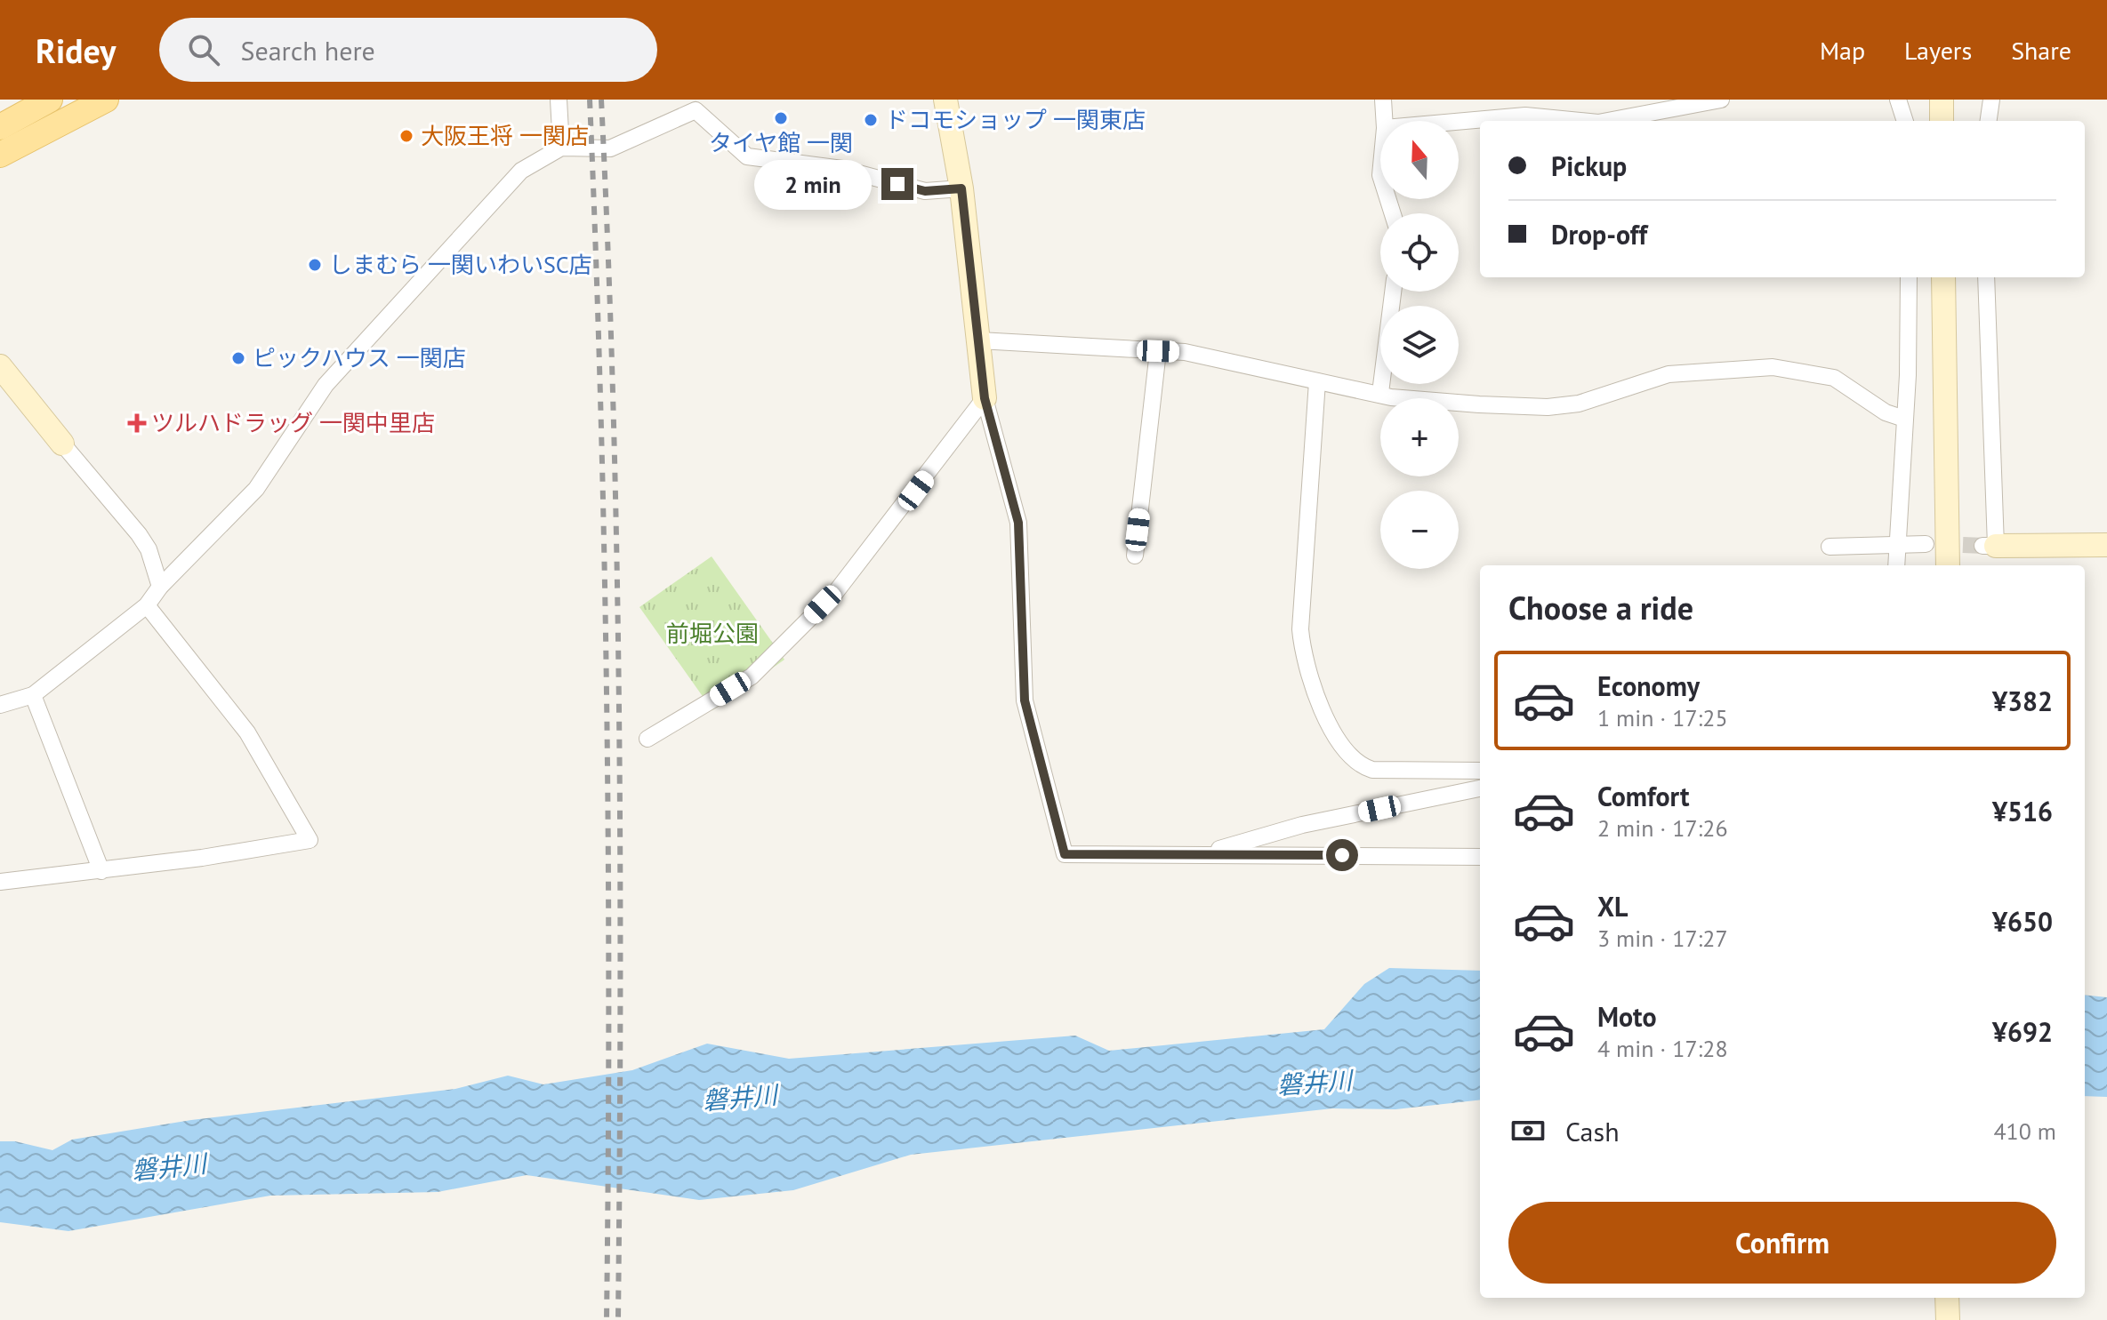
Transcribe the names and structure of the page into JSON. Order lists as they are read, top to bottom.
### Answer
{
  "water": ["磐井川"],
  "parks": ["前堀公園"],
  "places": {
    "other": [
      "タイヤ館 一関",
      "ドコモショップ 一関東店",
      "大阪王将 一関店",
      "しまむら 一関いわいSC店",
      "ピックハウス 一関店"
    ],
    "health": ["ツルハドラッグ 一関中里店"]
  },
  "north": "top",
  "page": {
    "header": "Ridey",
    "search": "Search here",
    "nav": ["Map", "Layers", "Share"],
    "map_buttons": ["+", "−"],
    "banner": ["Pickup", "Drop-off"],
    "bubble": "2 min",
    "heading": "Choose a ride",
    "list": [
      {
        "name": "Economy",
        "note": "1 min · 17:25",
        "value": "¥382"
      },
      {
        "name": "Comfort",
        "note": "2 min · 17:26",
        "value": "¥516"
      },
      {
        "name": "XL",
        "note": "3 min · 17:27",
        "value": "¥650"
      },
      {
        "name": "Moto",
        "note": "4 min · 17:28",
        "value": "¥692"
      }
    ],
    "pay": ["Cash", "410 m"],
    "buttons": "Confirm"
  }
}
